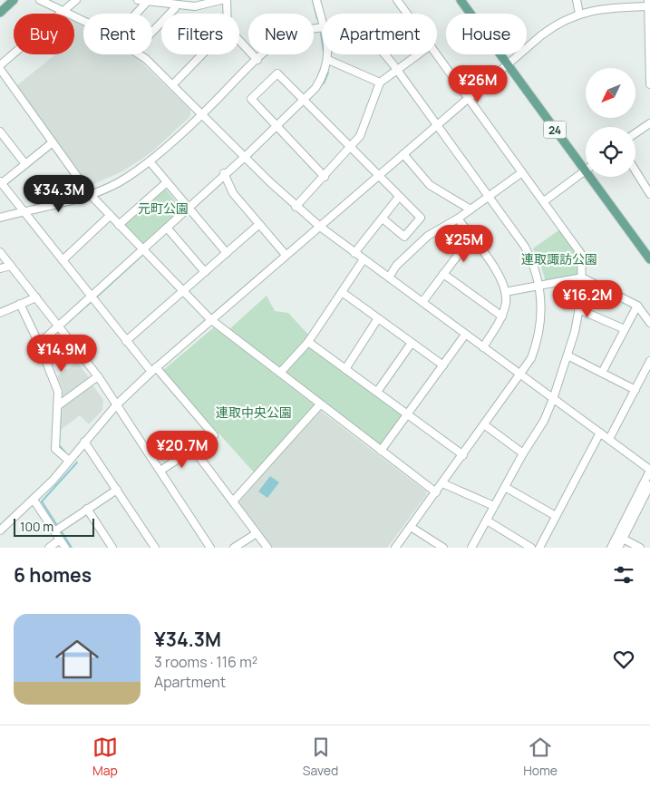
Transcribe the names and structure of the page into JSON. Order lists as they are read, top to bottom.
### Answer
{
  "streets": {
    "main road": ["24"]
  },
  "parks": ["元町公園", "連取諏訪公園", "連取中央公園"],
  "scale_bar": "100 m",
  "north": "bottom left",
  "page": {
    "chip": [
      "Buy",
      "Rent",
      "Filters",
      "New",
      "Apartment",
      "House"
    ],
    "price": [
      "¥26M",
      "¥34.3M",
      "¥25M",
      "¥16.2M",
      "¥14.9M",
      "¥20.7M"
    ],
    "scale": "100 m",
    "heading": "6 homes",
    "list": [
      {
        "name": "¥34.3M",
        "note": "3 rooms · 116 m² · Apartment"
      }
    ],
    "tabs": ["Map", "Saved", "Home"]
  }
}
